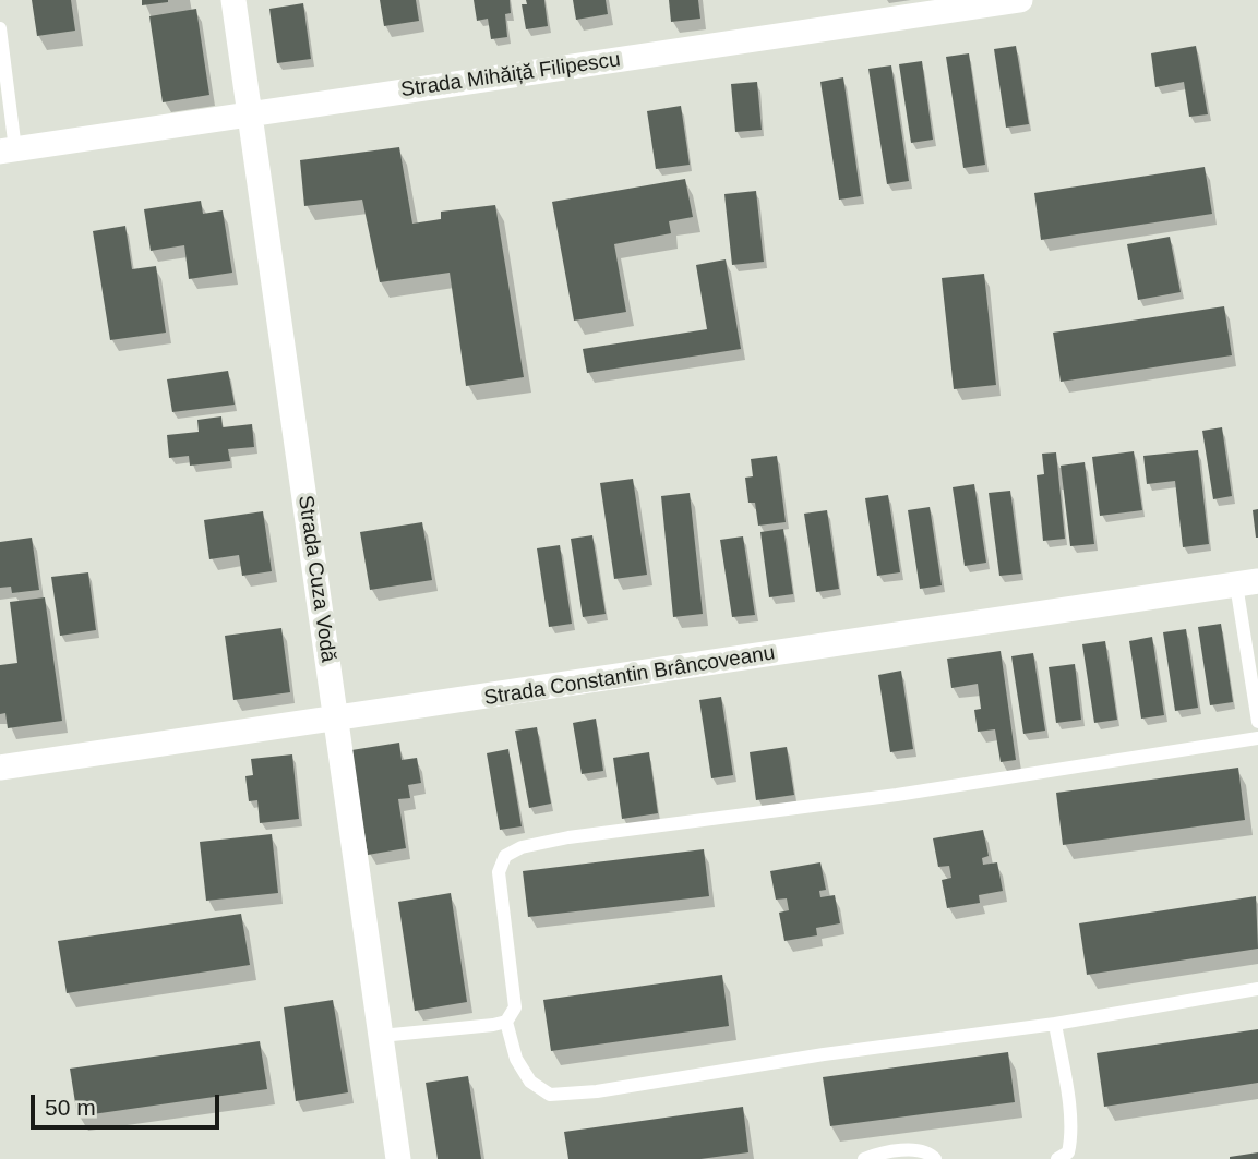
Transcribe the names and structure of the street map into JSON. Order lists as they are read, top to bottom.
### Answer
{
  "streets": {
    "street": ["Strada Mihăiță Filipescu", "Strada Cuza Vodă", "Strada Constantin Brâncoveanu"]
  },
  "crossings": [
    ["Strada Mihăiță Filipescu", "Strada Cuza Vodă"],
    ["Strada Cuza Vodă", "Strada Constantin Brâncoveanu"]
  ],
  "scale_bar": "50 m"
}
